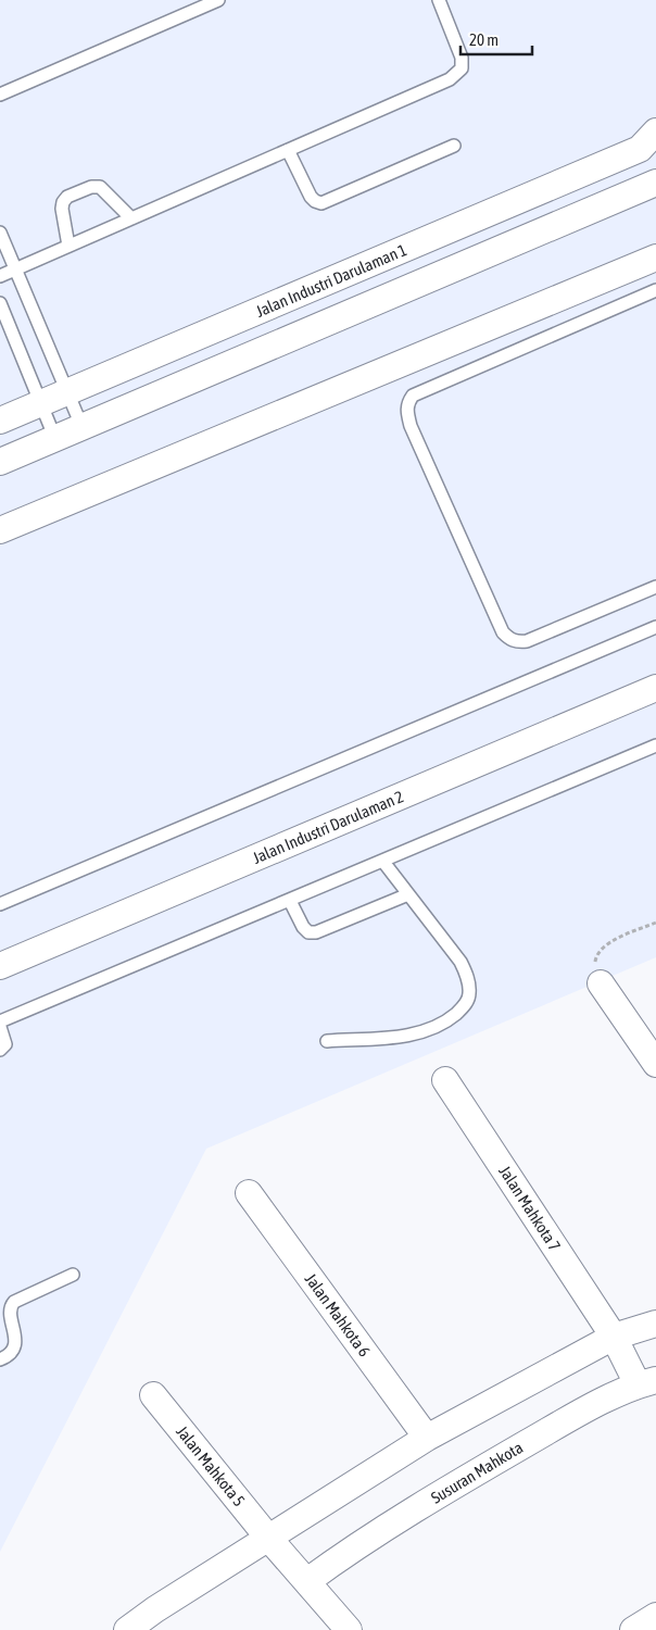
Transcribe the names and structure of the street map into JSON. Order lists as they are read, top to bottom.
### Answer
{
  "streets": {
    "street": [
      "Jalan Industri Darulaman 1",
      "Jalan Industri Darulaman 2",
      "Jalan Mahkota 7",
      "Jalan Mahkota 6",
      "Jalan Mahkota 5",
      "Susuran Mahkota"
    ]
  },
  "crossings": [
    ["Jalan Mahkota 7", "Susuran Mahkota"],
    ["Jalan Mahkota 5", "Susuran Mahkota"]
  ],
  "scale_bar": "20 m"
}
